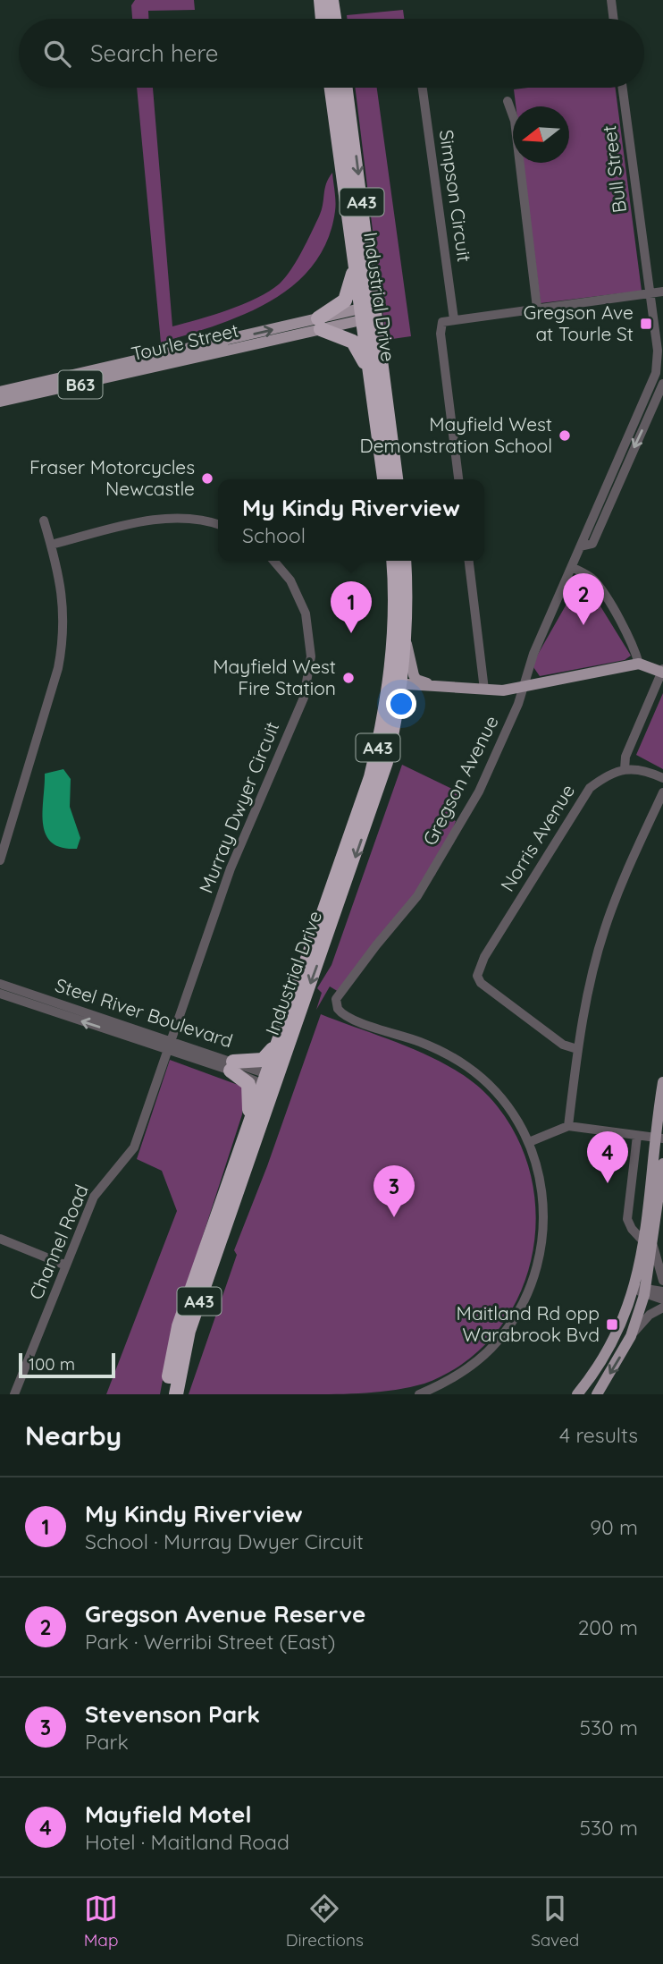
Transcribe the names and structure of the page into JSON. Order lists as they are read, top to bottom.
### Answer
{
  "streets": {
    "highway": ["A43", "Industrial Drive", "B63"],
    "main road": ["Tourle Street"],
    "street": [
      "Bull Street",
      "Simpson Circuit",
      "Gregson Avenue",
      "Murray Dwyer Circuit",
      "Norris Avenue",
      "Steel River Boulevard",
      "Channel Road"
    ]
  },
  "crossings": [
    ["Bull Street", "Gregson Avenue"],
    ["Industrial Drive", "Tourle Street"],
    ["Industrial Drive", "B63"],
    ["Industrial Drive", "Steel River Boulevard"],
    ["Tourle Street", "B63"],
    ["Murray Dwyer Circuit", "Steel River Boulevard"],
    ["Murray Dwyer Circuit", "Channel Road"],
    ["Steel River Boulevard", "Channel Road"]
  ],
  "places": {
    "transit": ["Gregson Ave at Tourle St", "Maitland Rd opp Warabrook Bvd"],
    "other": ["Mayfield West Demonstration School", "Fraser Motorcycles Newcastle", "Mayfield West Fire Station"]
  },
  "scale_bar": "100 m",
  "north": "left",
  "page": {
    "search": "Search here",
    "popup": ["My Kindy Riverview", "School"],
    "pins": [
      "2",
      "1",
      "4",
      "3"
    ],
    "scale": "100 m",
    "heading": ["Nearby", "4 results"],
    "list": [
      {
        "mark": "1",
        "name": "My Kindy Riverview",
        "note": "School · Murray Dwyer Circuit",
        "value": "90 m"
      },
      {
        "mark": "2",
        "name": "Gregson Avenue Reserve",
        "note": "Park · Werribi Street (East)",
        "value": "200 m"
      },
      {
        "mark": "3",
        "name": "Stevenson Park",
        "note": "Park",
        "value": "530 m"
      },
      {
        "mark": "4",
        "name": "Mayfield Motel",
        "note": "Hotel · Maitland Road",
        "value": "530 m"
      }
    ],
    "nav": ["Map", "Directions", "Saved"]
  }
}
